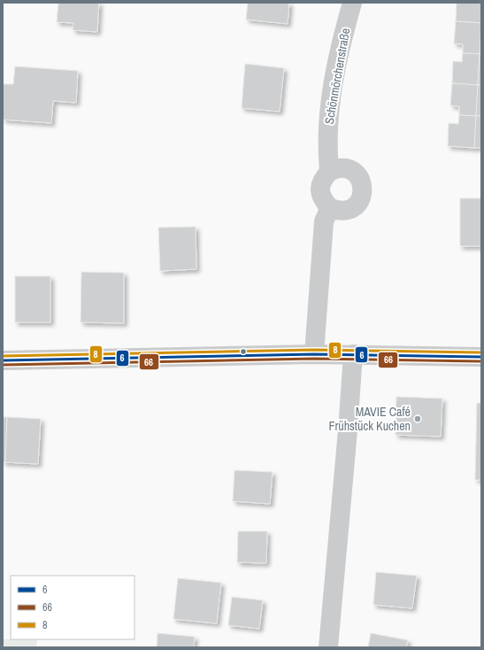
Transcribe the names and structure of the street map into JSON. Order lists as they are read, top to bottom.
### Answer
{
  "streets": {
    "street": ["Schönmörchenstraße"]
  },
  "places": ["MAVIE Café Frühstück Kuchen"],
  "lines": ["transit line 8", "transit line 6", "transit line 66"],
  "legend": ["6", "66", "8"]
}
